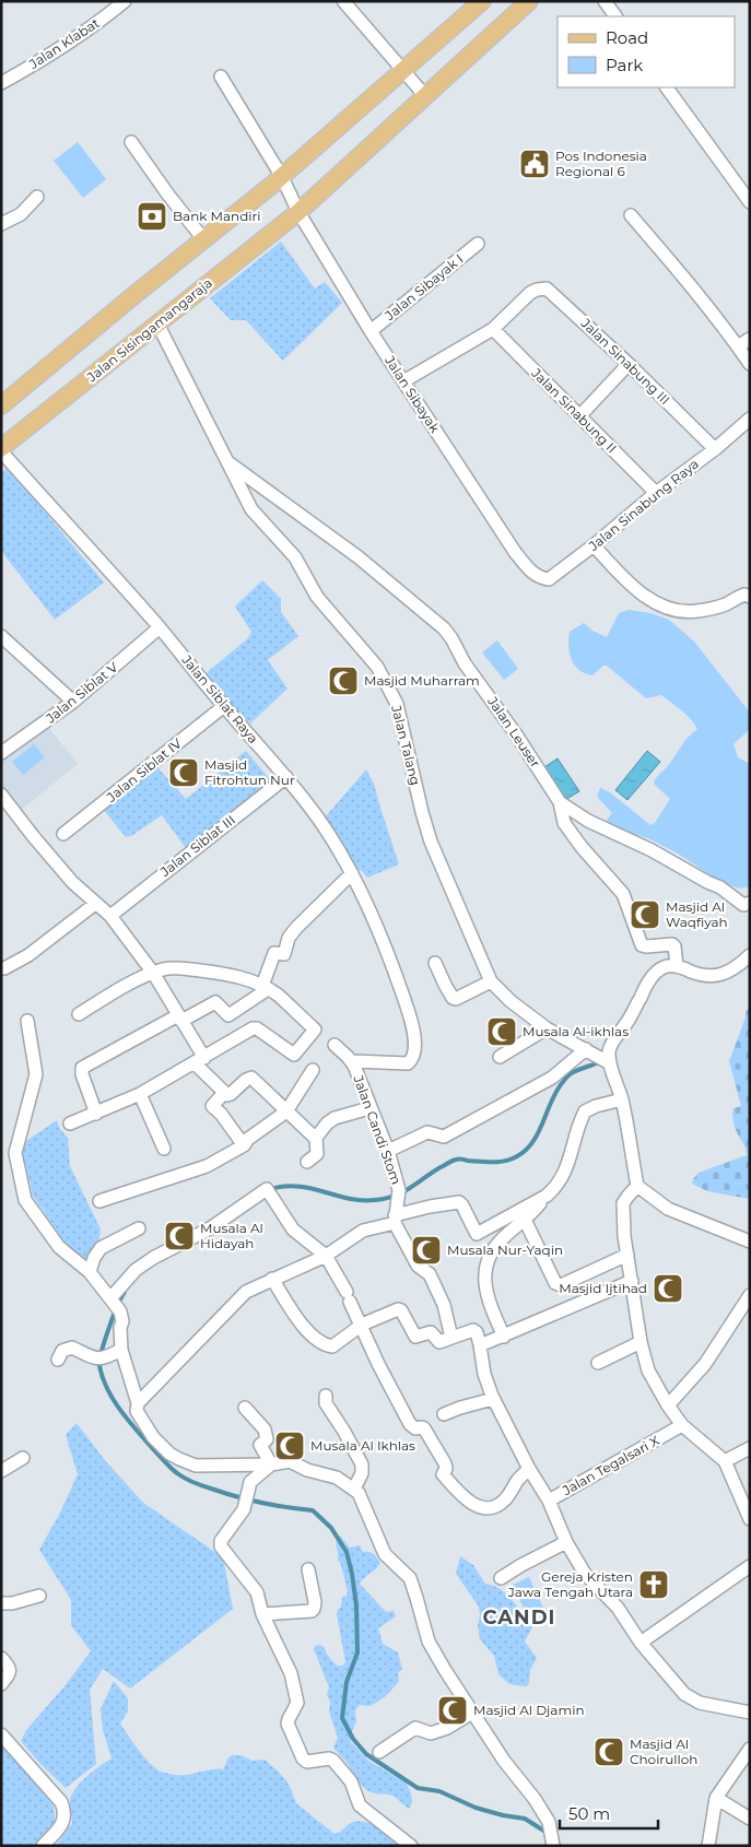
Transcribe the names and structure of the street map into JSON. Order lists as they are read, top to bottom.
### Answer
{
  "streets": {
    "main road": ["Jalan Sisingamangaraja"],
    "street": [
      "Jalan Klabat",
      "Jalan Sibayak I",
      "Jalan Sinabung III",
      "Jalan Sibayak",
      "Jalan Sinabung II",
      "Jalan Sinabung Raya",
      "Jalan Siblat V",
      "Jalan Siblat Raya",
      "Jalan Leuser",
      "Jalan Talang",
      "Jalan Siblat IV",
      "Jalan Siblat III",
      "Jalan Candi Stom",
      "Jalan Tegalsari X"
    ]
  },
  "crossings": [
    ["Jalan Sibayak I", "Jalan Sibayak"],
    ["Jalan Sisingamangaraja", "Jalan Sibayak"],
    ["Jalan Sisingamangaraja", "Jalan Siblat Raya"],
    ["Jalan Sisingamangaraja", "Jalan Talang"],
    ["Jalan Sinabung III", "Jalan Sinabung II"],
    ["Jalan Sinabung III", "Jalan Sinabung Raya"],
    ["Jalan Sibayak", "Jalan Sinabung Raya"],
    ["Jalan Sinabung II", "Jalan Sinabung Raya"],
    ["Jalan Siblat V", "Jalan Siblat Raya"],
    ["Jalan Siblat Raya", "Jalan Siblat IV"],
    ["Jalan Siblat Raya", "Jalan Siblat III"],
    ["Jalan Siblat Raya", "Jalan Candi Stom"],
    ["Jalan Leuser", "Jalan Talang"]
  ],
  "districts": ["CANDI"],
  "places": {
    "public building": ["Pos Indonesia Regional 6"],
    "bank": ["Bank Mandiri"],
    "mosque": [
      "Masjid Muharram",
      "Masjid Fitrohtun Nur",
      "Masjid Al Waqfiyah",
      "Musala Al-ikhlas",
      "Musala Al Hidayah",
      "Musala Nur-Yaqin",
      "Masjid Ijtihad",
      "Musala Al Ikhlas",
      "Masjid Al Djamin",
      "Masjid Al Choirulloh"
    ],
    "church": ["Gereja Kristen Jawa Tengah Utara"]
  },
  "legend": ["Road", "Park"],
  "scale_bar": "50 m"
}
